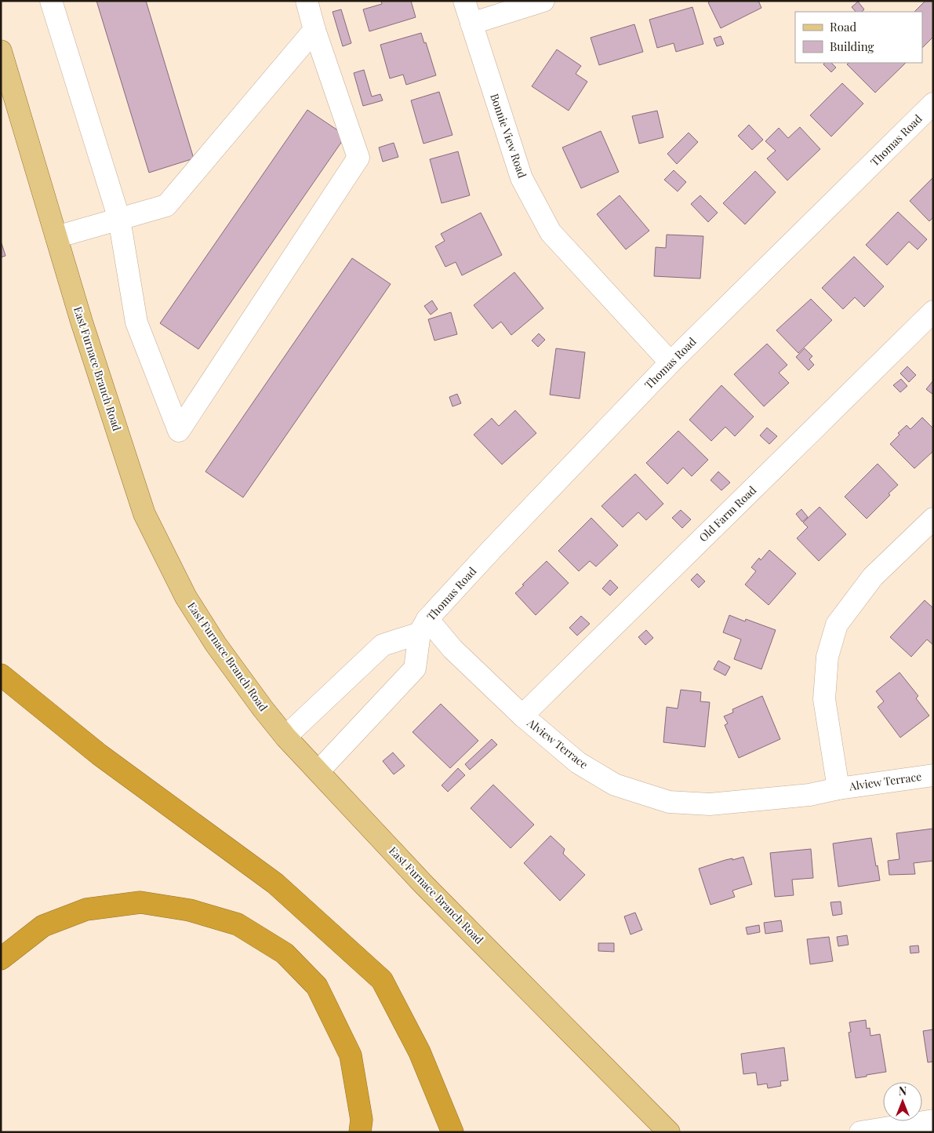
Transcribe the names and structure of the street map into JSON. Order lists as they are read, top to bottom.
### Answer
{
  "streets": {
    "main road": ["East Furnace Branch Road"],
    "street": [
      "Bonnie View Road",
      "Thomas Road",
      "Old Farm Road",
      "Alview Terrace"
    ]
  },
  "crossings": [
    ["Bonnie View Road", "Thomas Road"],
    ["Thomas Road", "Alview Terrace"],
    ["Old Farm Road", "Alview Terrace"]
  ],
  "legend": ["Road", "Building"],
  "north": "top"
}
